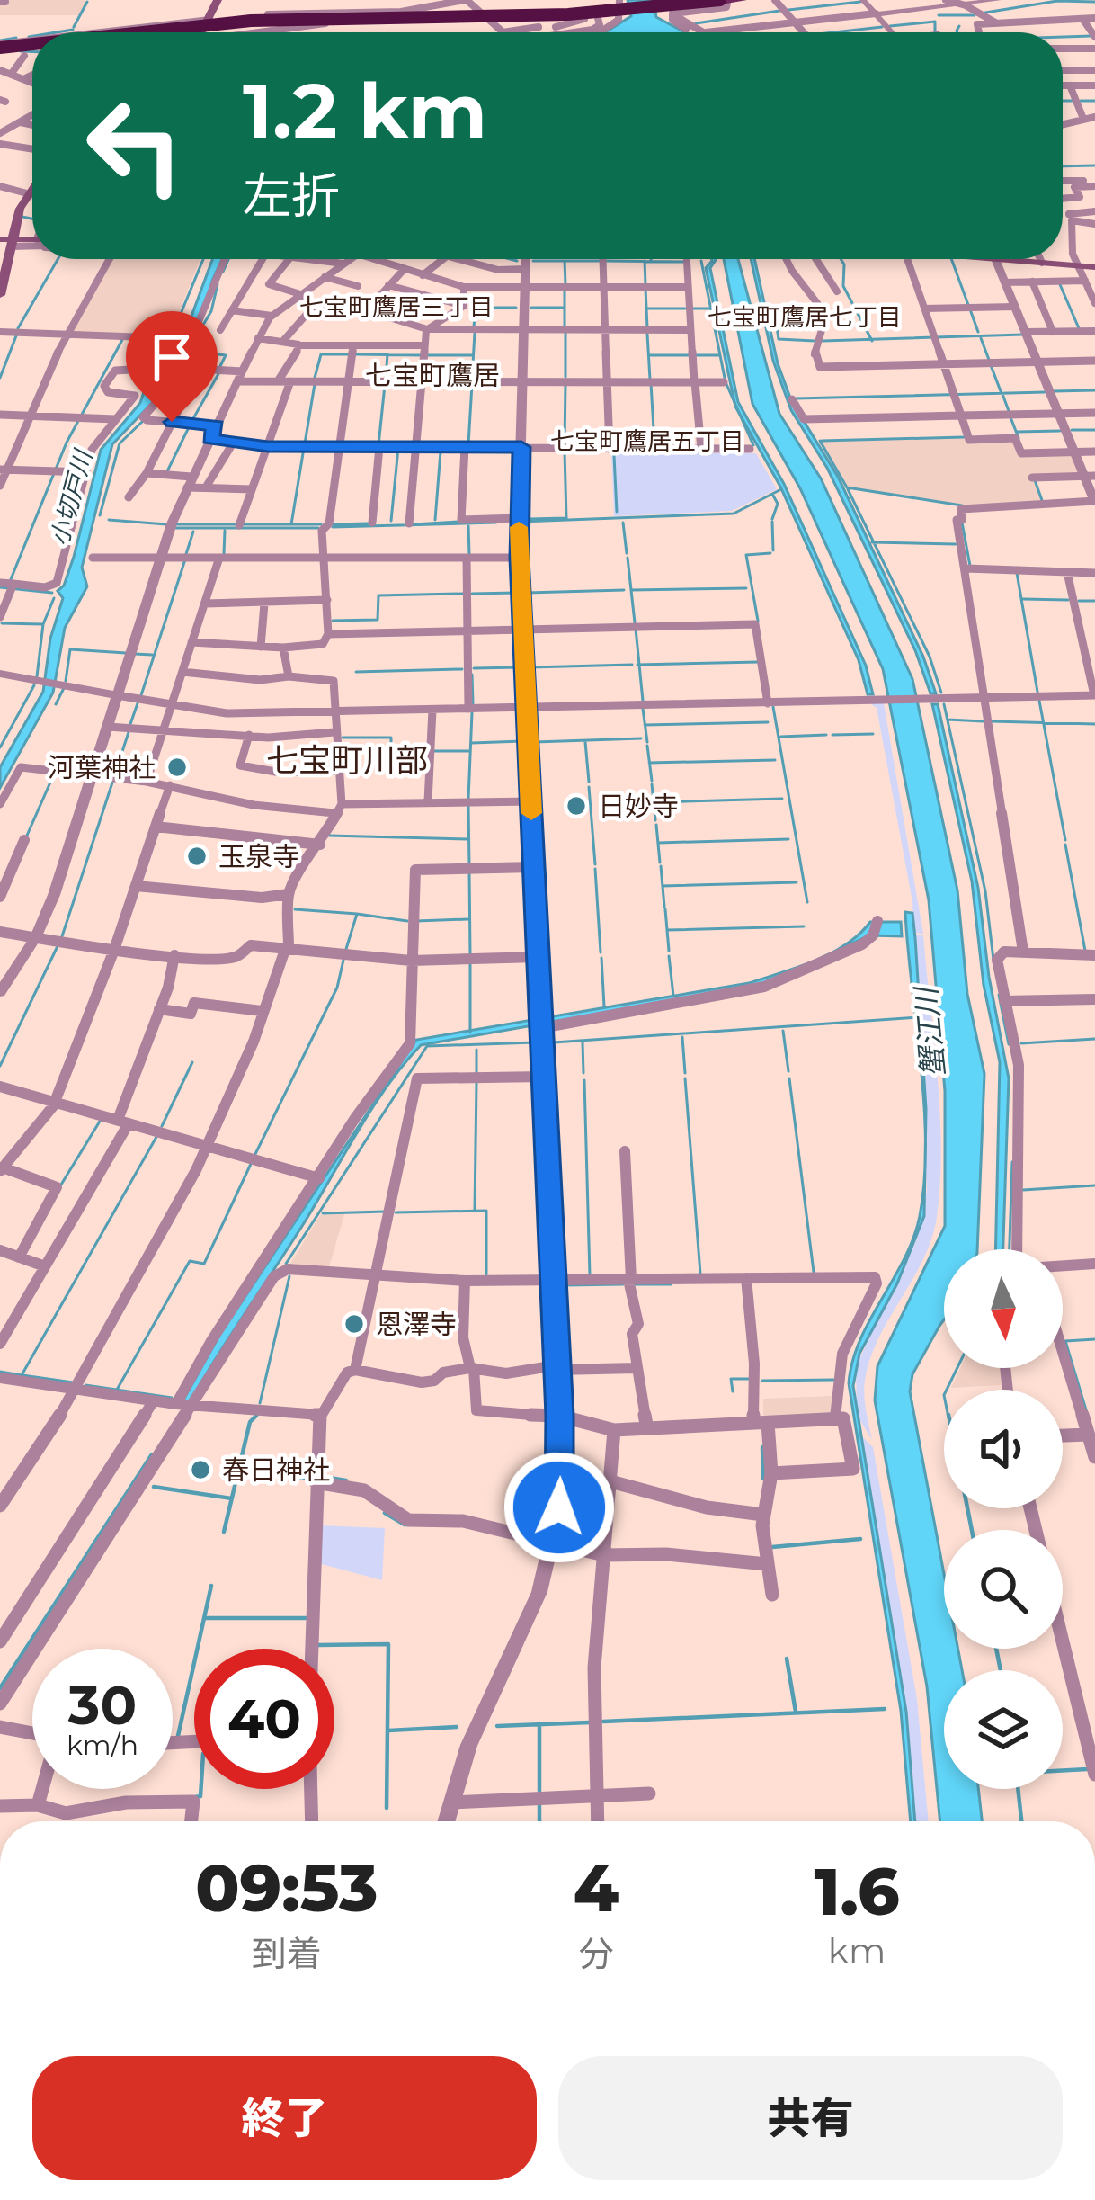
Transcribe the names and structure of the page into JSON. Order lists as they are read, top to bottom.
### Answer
{
  "districts": [
    "七宝町鷹居三丁目",
    "七宝町鷹居七丁目",
    "七宝町鷹居",
    "七宝町鷹居五丁目",
    "七宝町川部"
  ],
  "water": ["小切戸川", "蟹江川"],
  "places": [
    "河葉神社",
    "日妙寺",
    "玉泉寺",
    "恩澤寺",
    "春日神社"
  ],
  "north": "bottom",
  "page": {
    "turn": ["1.2 km", "左折"],
    "speed": "30 km/h",
    "limit": "40",
    "eta": [
      "09:53",
      "到着",
      "4",
      "分",
      "1.6",
      "km"
    ],
    "buttons": ["終了", "共有"]
  }
}
